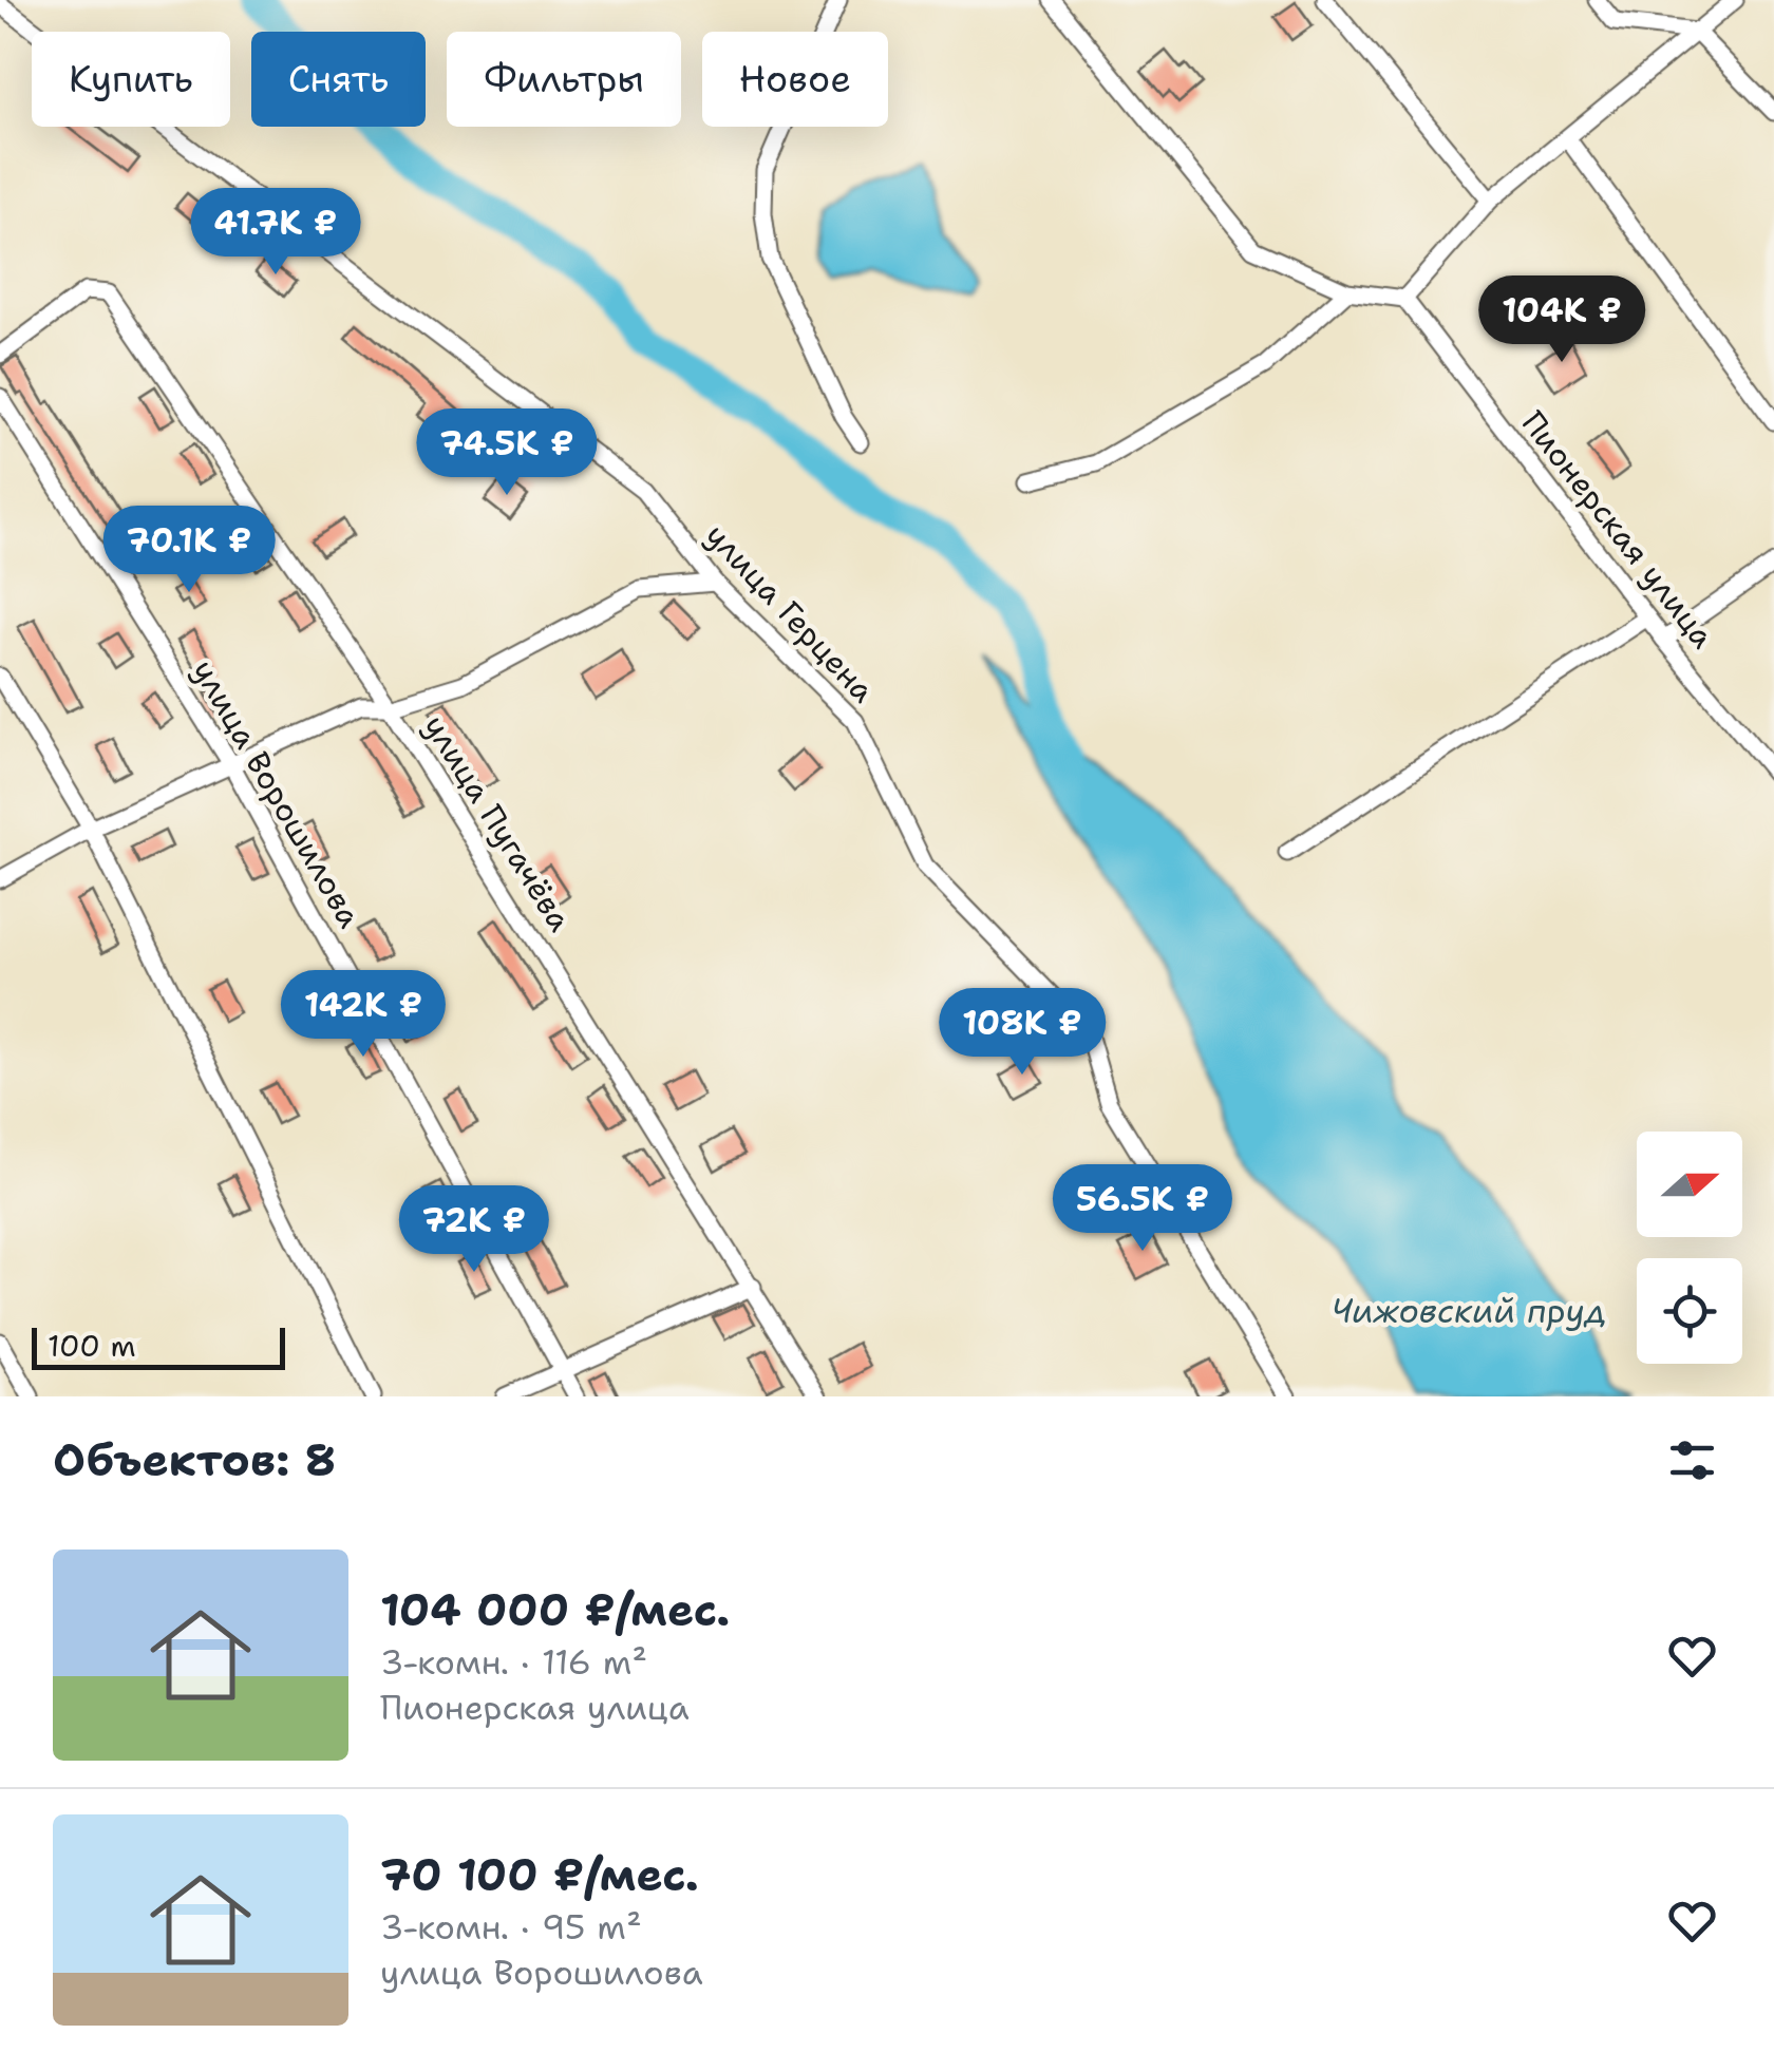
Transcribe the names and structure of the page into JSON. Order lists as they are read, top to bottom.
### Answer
{
  "streets": {
    "street": [
      "Пионерская улица",
      "улица Герцена",
      "улица Ворошилова",
      "улица Пугачёва"
    ]
  },
  "water": ["Чижовский пруд"],
  "scale_bar": "100 m",
  "north": "right",
  "page": {
    "chip": [
      "Купить",
      "Снять",
      "Фильтры",
      "Новое"
    ],
    "price": [
      "41.7K ₽",
      "104K ₽",
      "74.5K ₽",
      "70.1K ₽",
      "142K ₽",
      "108K ₽",
      "56.5K ₽",
      "72K ₽"
    ],
    "scale": "100 m",
    "heading": "Объектов: 8",
    "list": [
      {
        "name": "104 000 ₽/мес.",
        "note": "3-комн. · 116 m² · Пионерская улица"
      },
      {
        "name": "70 100 ₽/мес.",
        "note": "3-комн. · 95 m² · улица Ворошилова"
      }
    ]
  }
}
